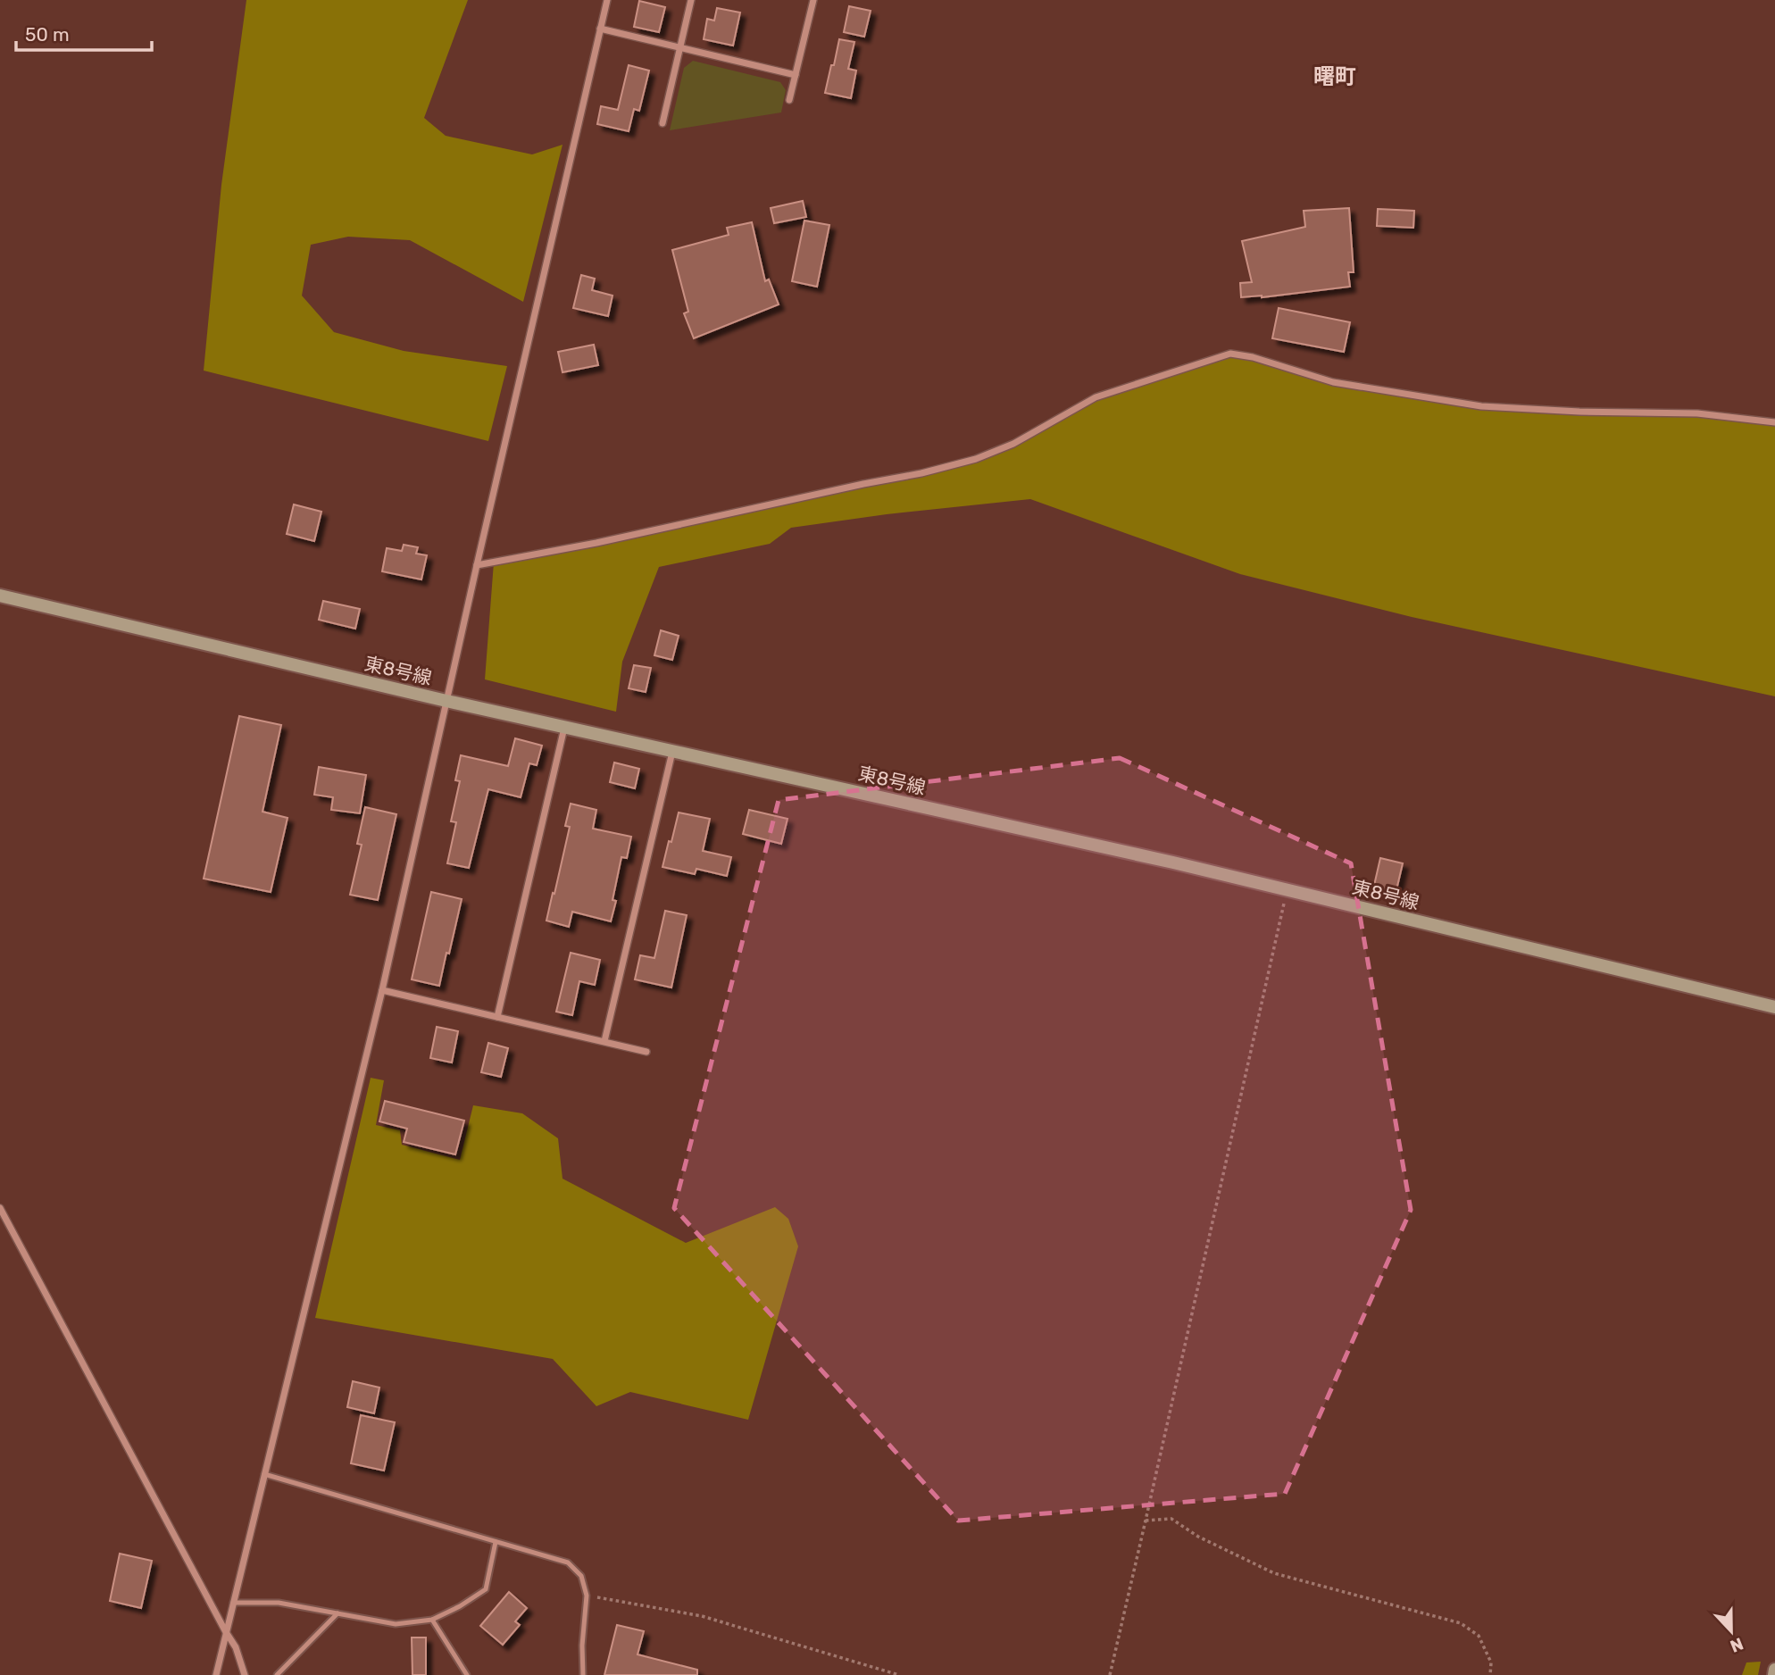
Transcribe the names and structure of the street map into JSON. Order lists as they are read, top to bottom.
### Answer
{
  "streets": {
    "street": ["東8号線"]
  },
  "districts": ["曙町"],
  "scale_bar": "50 m",
  "north": "bottom"
}
